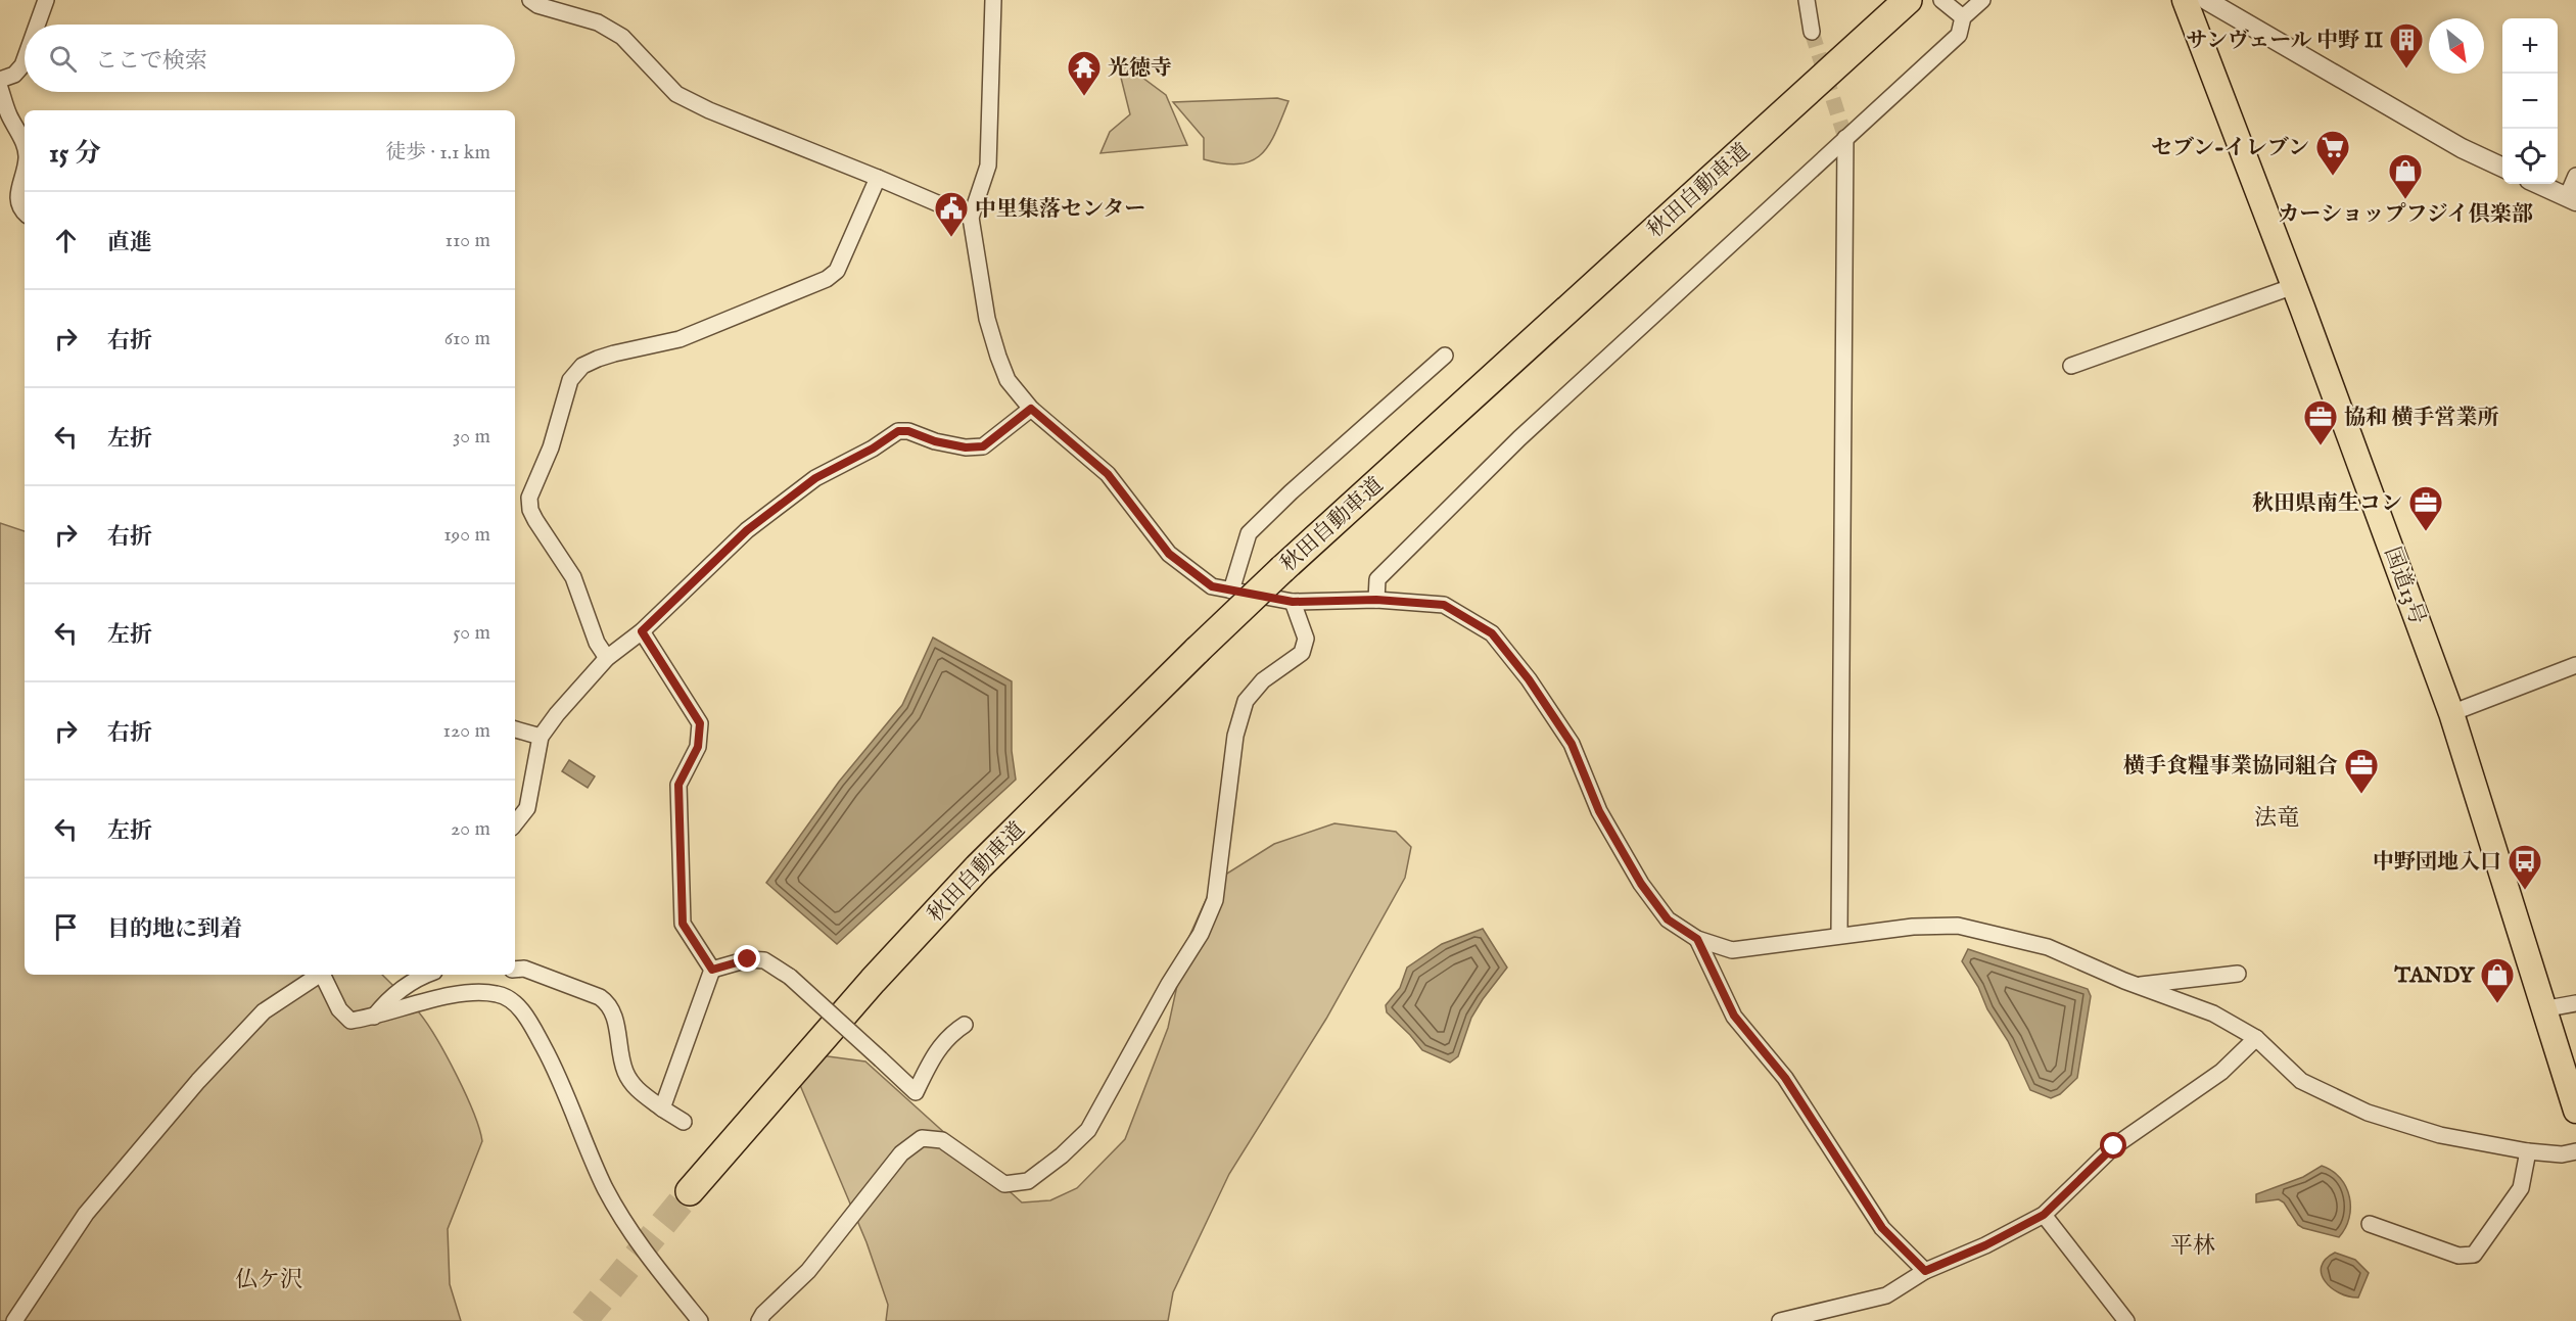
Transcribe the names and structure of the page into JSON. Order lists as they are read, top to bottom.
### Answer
{
  "streets": {
    "highway": ["秋田自動車道", "国道13号"]
  },
  "districts": ["法竜", "平林", "仏ケ沢"],
  "places": {
    "building": ["サンヴェール 中野 II"],
    "temple": ["光徳寺"],
    "supermarket": ["セブン-イレブン"],
    "shop": ["カーショップフジイ倶楽部", "TANDY"],
    "public building": ["中里集落センター"],
    "office": ["協和 横手営業所", "秋田県南生コン", "横手食糧事業協同組合"],
    "bus stop": ["中野団地入口"]
  },
  "north": "bottom right",
  "page": {
    "map_buttons": ["+", "−"],
    "search": "ここで検索",
    "heading": ["15 分", "徒歩 · 1.1 km"],
    "list": [
      ["直進", "110 m"],
      ["右折", "610 m"],
      ["左折", "30 m"],
      ["右折", "190 m"],
      ["左折", "50 m"],
      ["右折", "120 m"],
      ["左折", "20 m"],
      "目的地に到着"
    ]
  }
}
